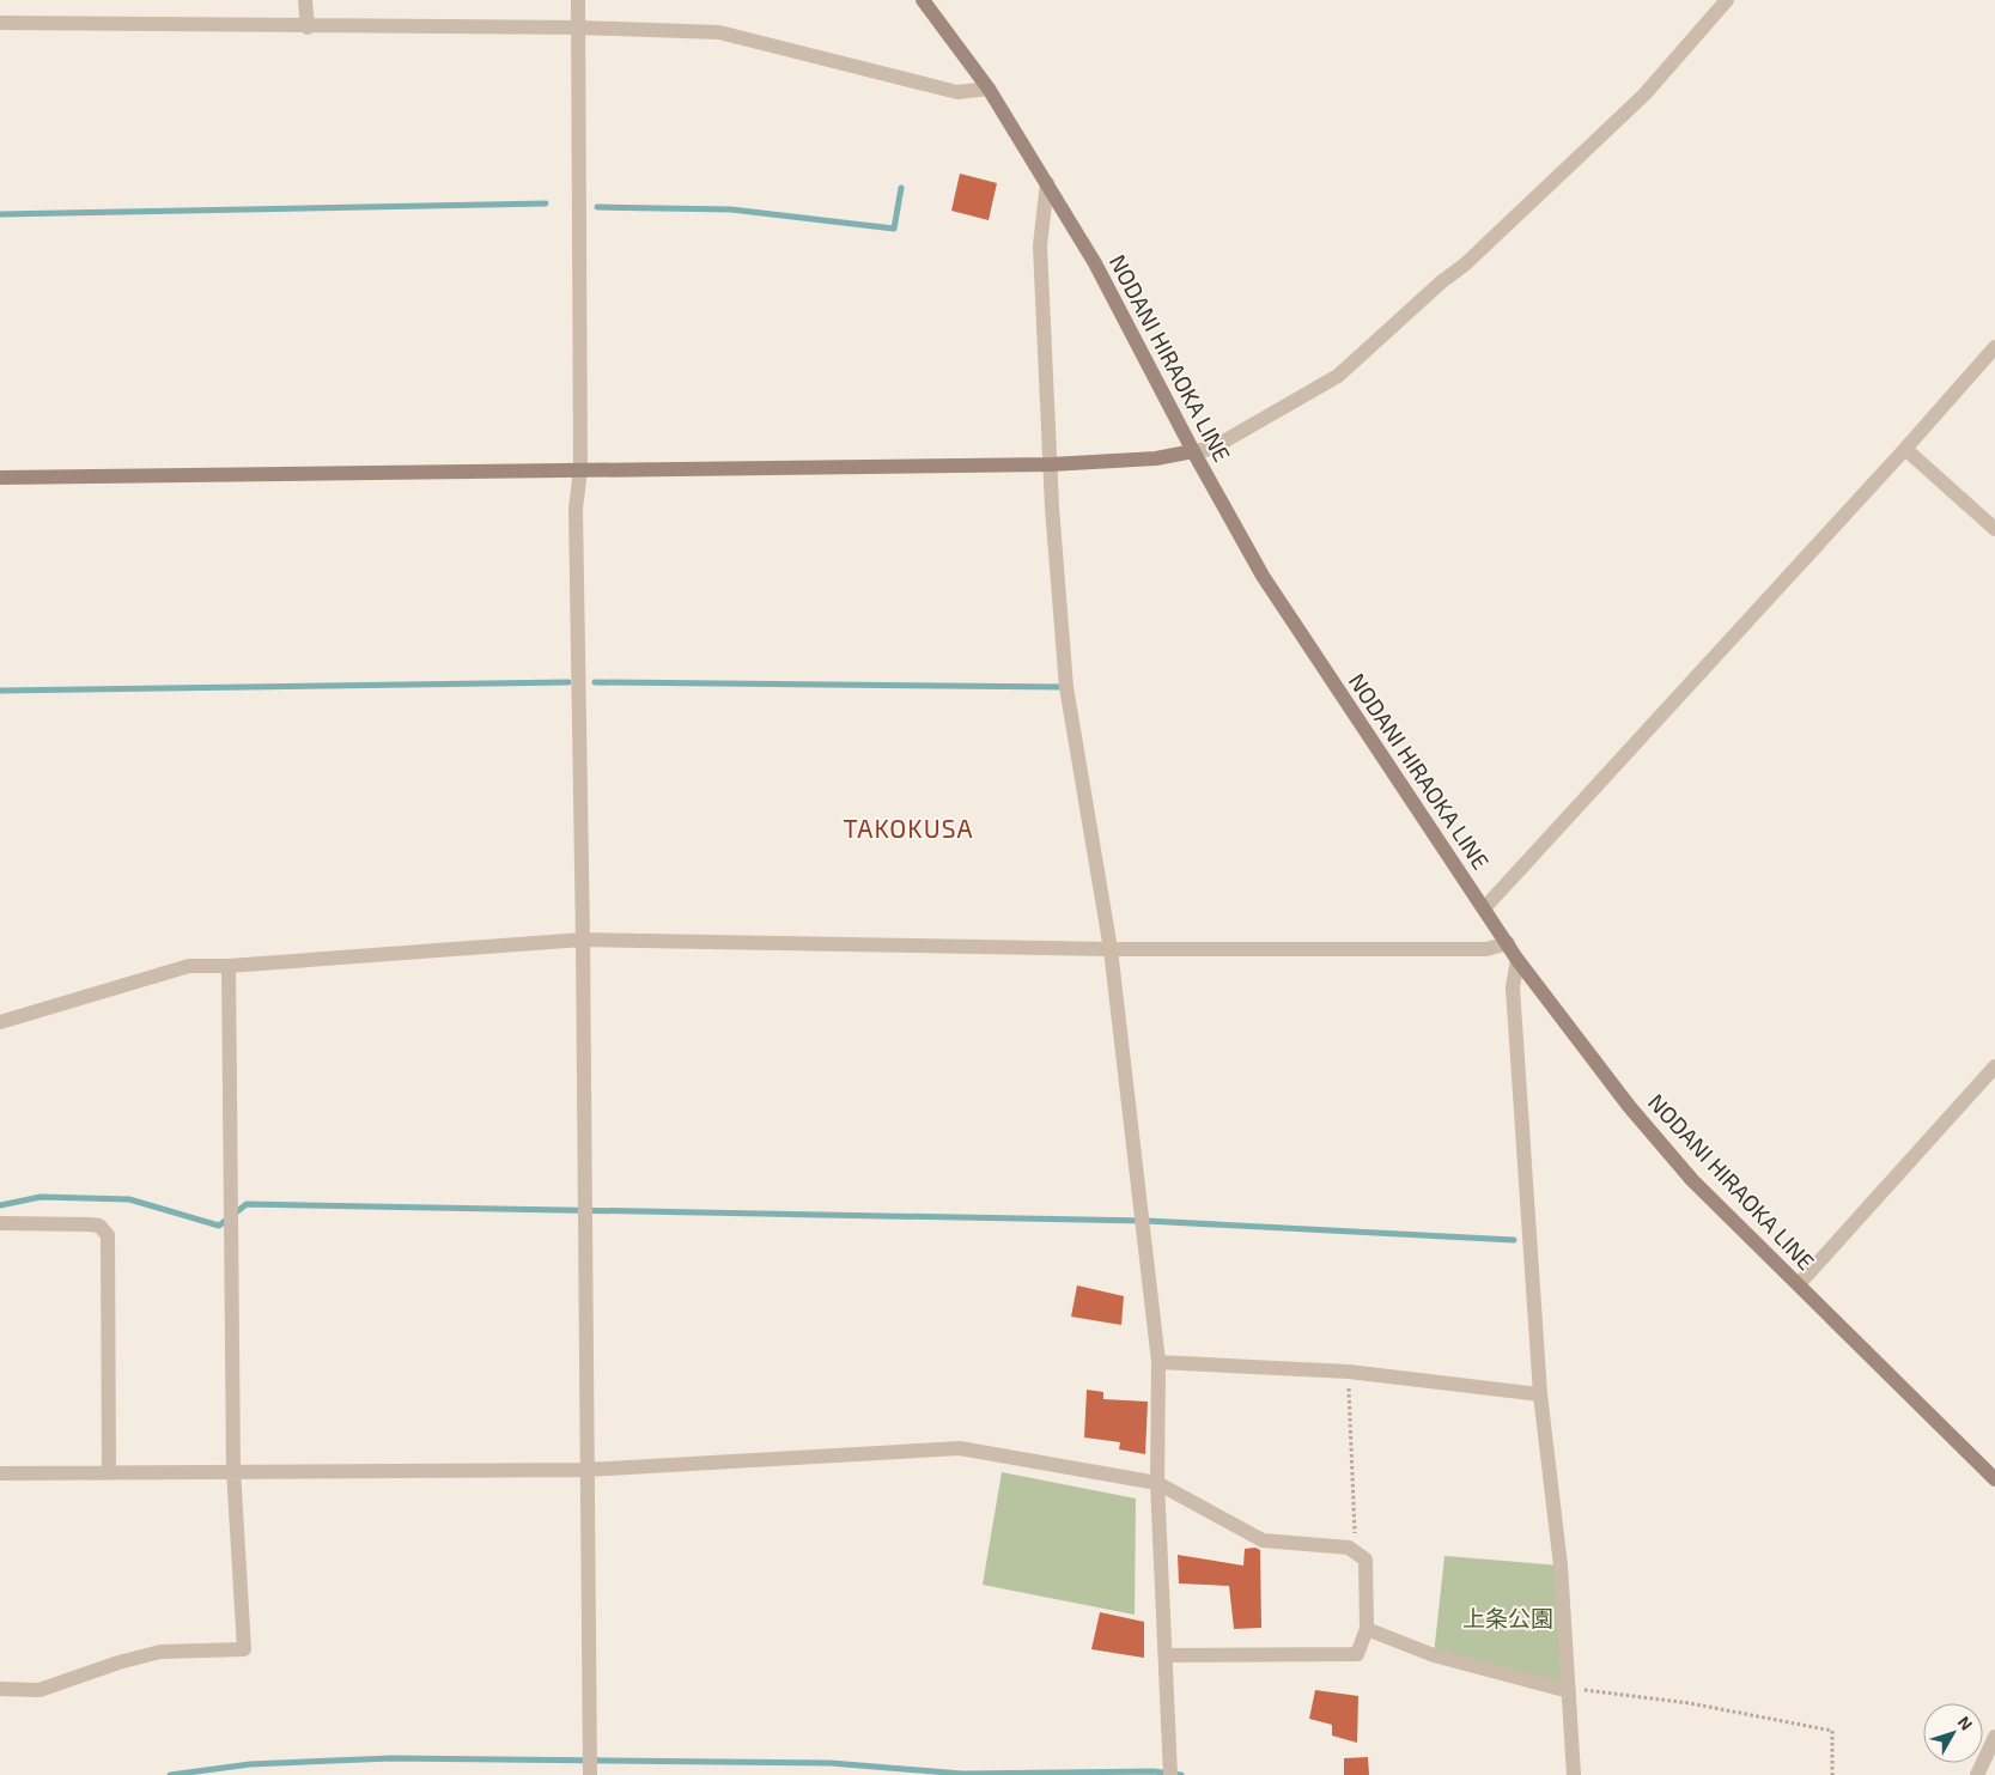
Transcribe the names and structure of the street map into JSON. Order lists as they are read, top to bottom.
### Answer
{
  "streets": {
    "main road": ["NODANI HIRAOKA LINE"]
  },
  "districts": ["TAKOKUSA"],
  "parks": ["上条公園"],
  "north": "top right"
}
